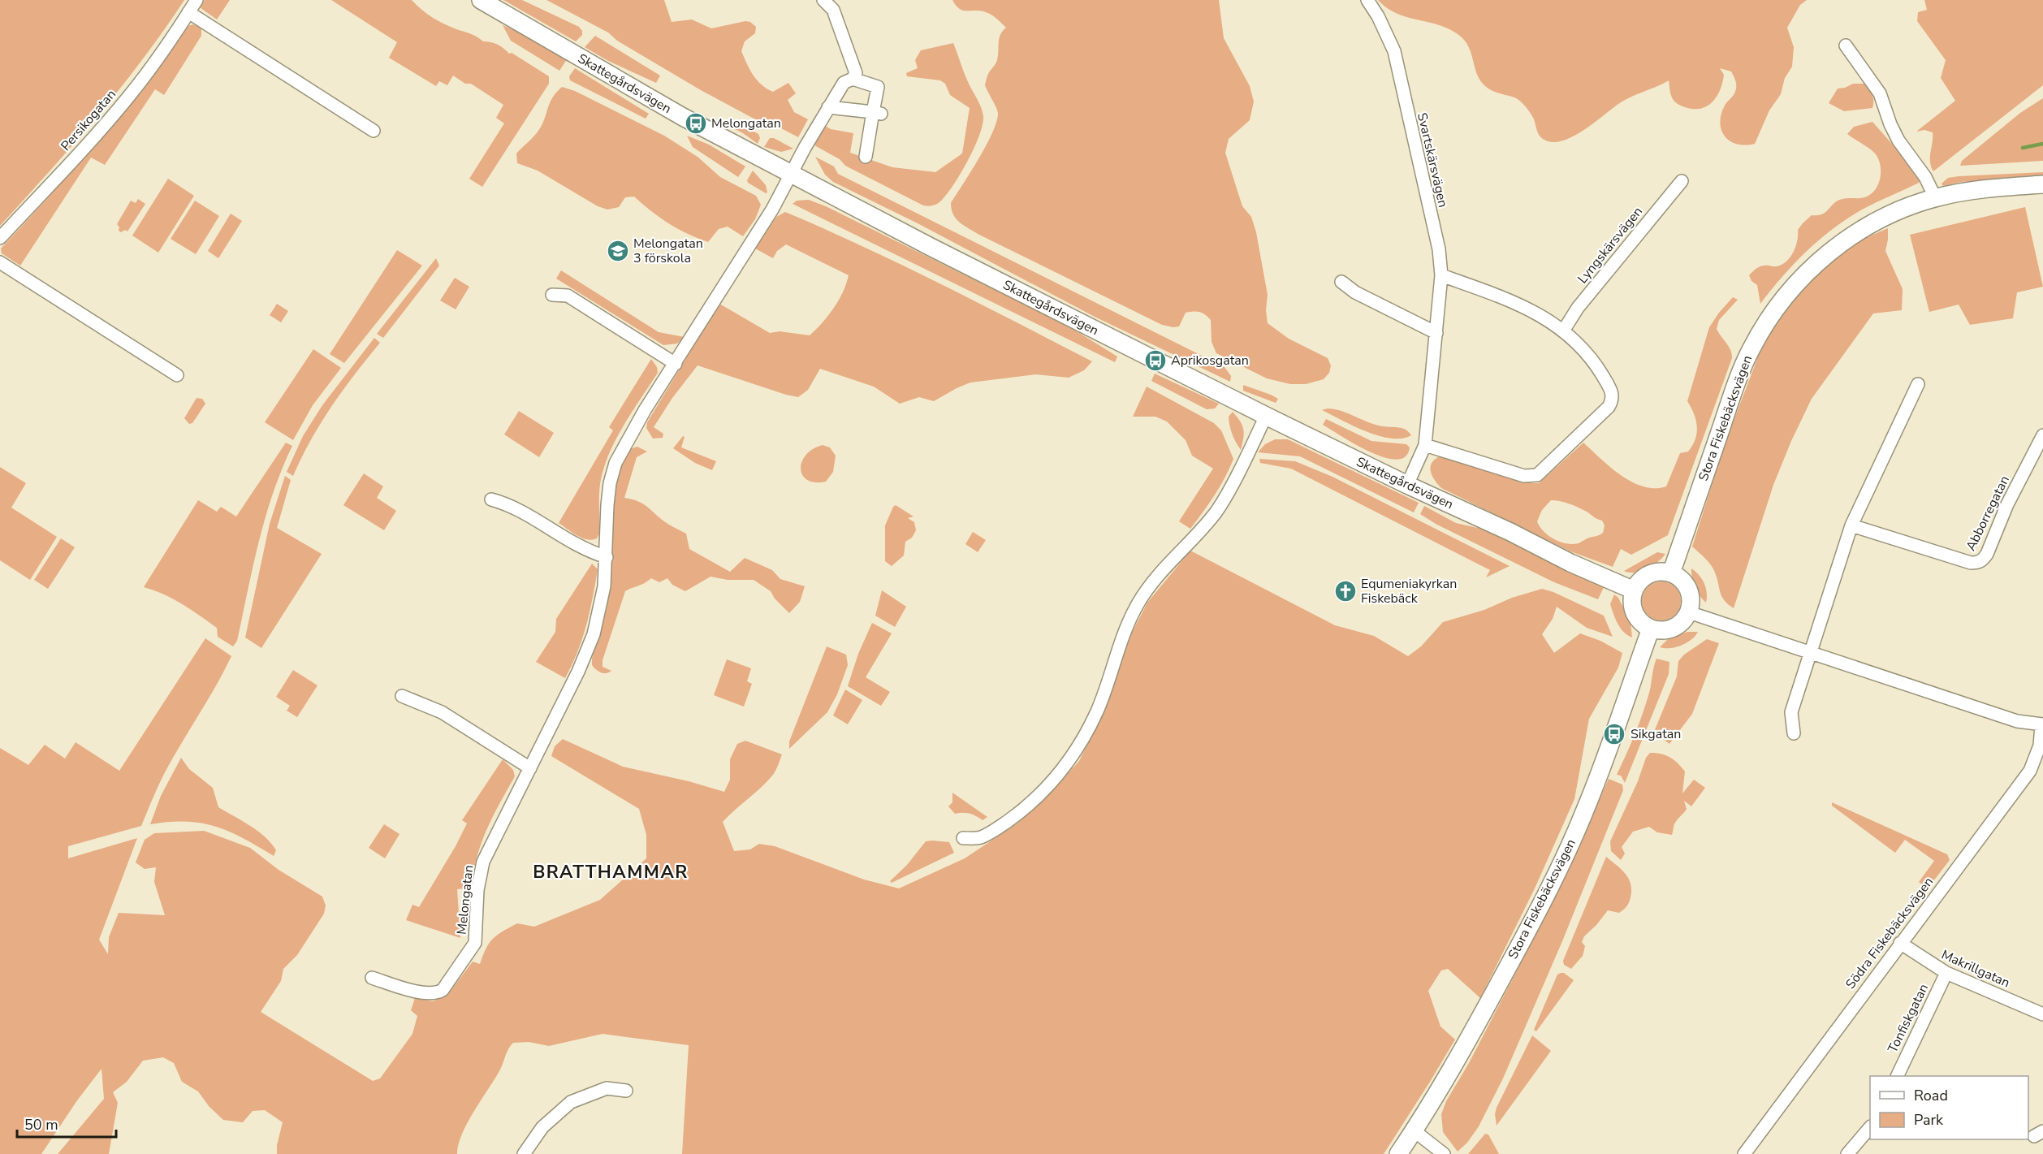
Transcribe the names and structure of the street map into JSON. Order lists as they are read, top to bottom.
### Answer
{
  "streets": {
    "street": [
      "Skattegårdsvägen",
      "Persikogatan",
      "Svartskärsvägen",
      "Lyngskärsvägen",
      "Stora Fiskebäcksvägen",
      "Abborregatan",
      "Melongatan",
      "Södra Fiskebäcksvägen",
      "Makrillgatan",
      "Tonfiskgatan"
    ]
  },
  "crossings": [
    ["Skattegårdsvägen", "Svartskärsvägen"],
    ["Skattegårdsvägen", "Stora Fiskebäcksvägen"],
    ["Skattegårdsvägen", "Melongatan"],
    ["Södra Fiskebäcksvägen", "Makrillgatan"],
    ["Makrillgatan", "Tonfiskgatan"]
  ],
  "districts": ["BRATTHAMMAR"],
  "places": {
    "bus stop": ["Melongatan", "Aprikosgatan", "Sikgatan"],
    "school or university": ["Melongatan 3 förskola"],
    "church": ["Equmeniakyrkan Fiskebäck"]
  },
  "legend": ["Road", "Park"],
  "scale_bar": "50 m"
}
